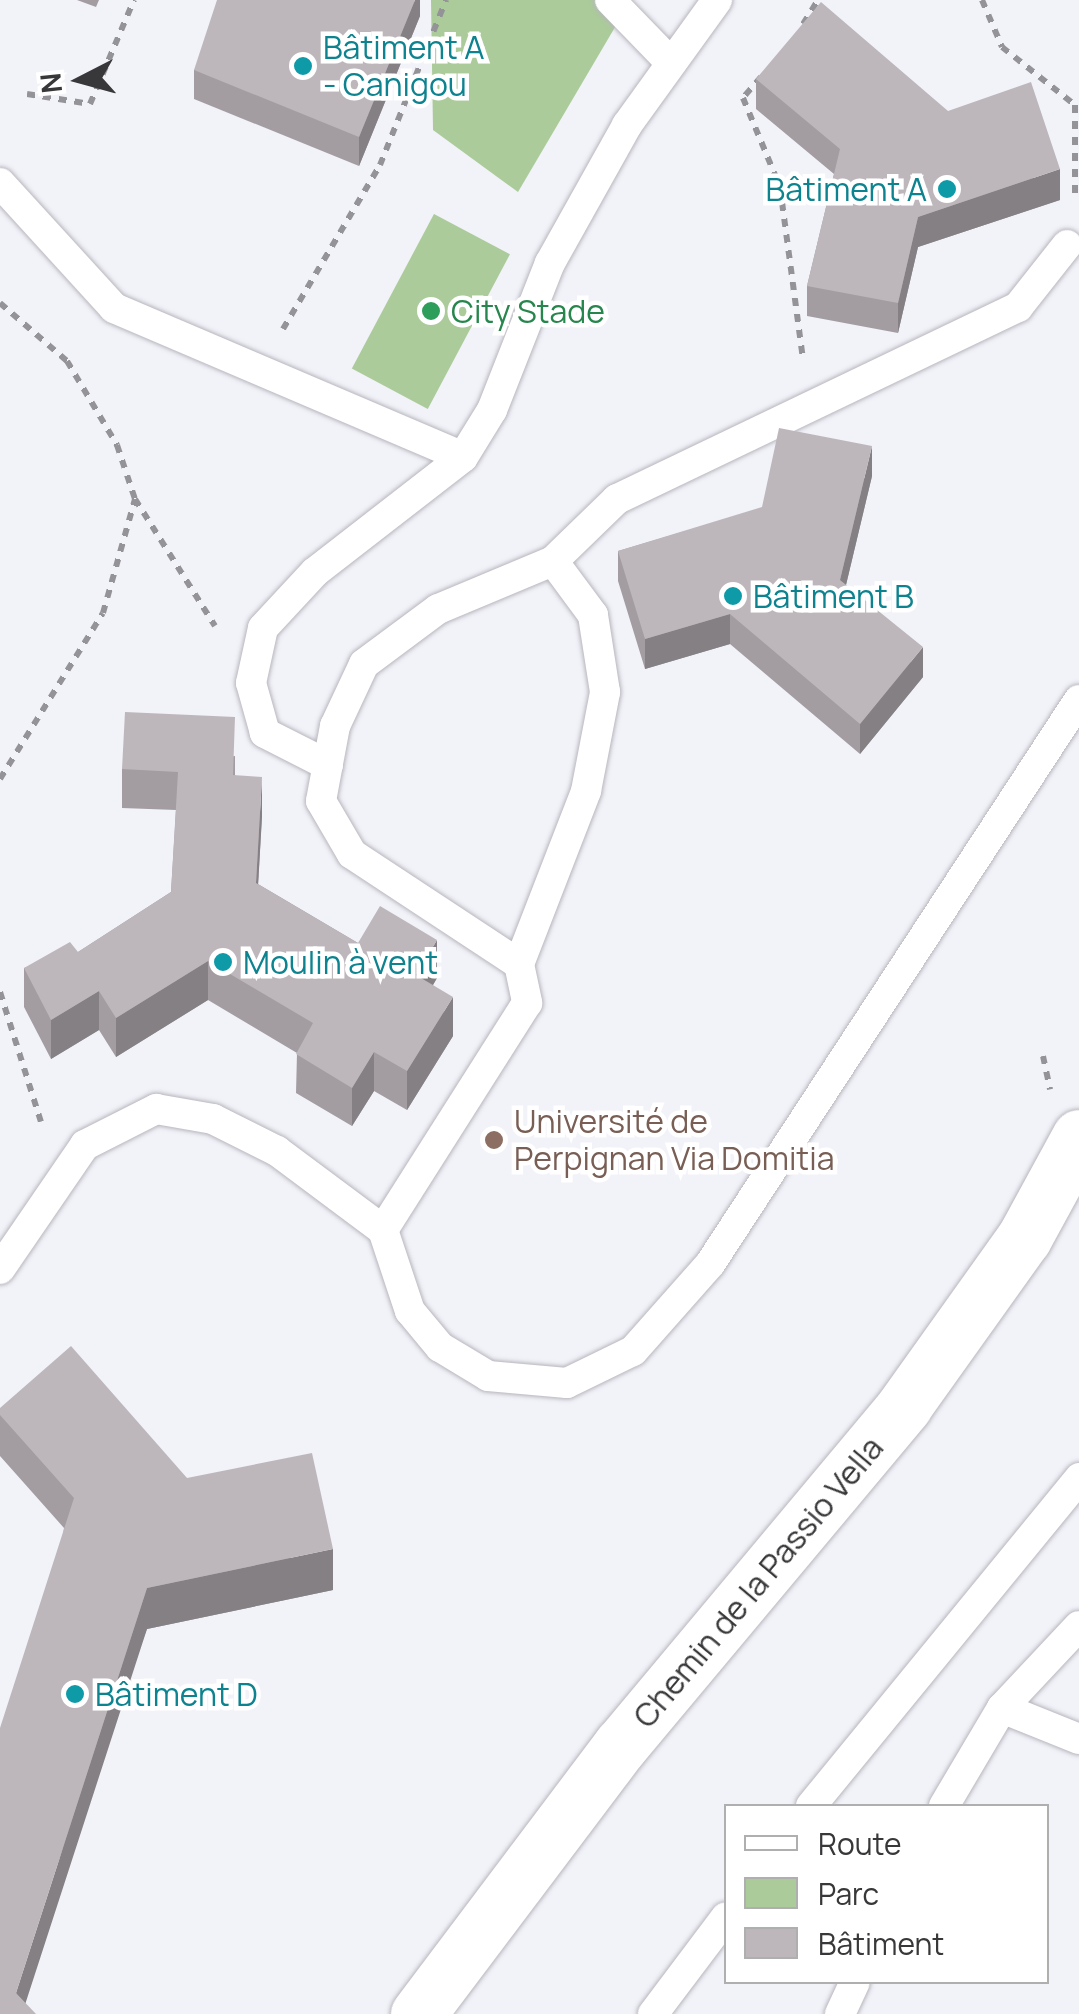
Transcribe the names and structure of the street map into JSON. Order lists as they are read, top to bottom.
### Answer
{
  "streets": {
    "street": ["Chemin de la Passio Vella"]
  },
  "places": [
    "Bâtiment A - Canigou",
    "Bâtiment A",
    "City Stade",
    "Bâtiment B",
    "Moulin à vent",
    "Université de Perpignan Via Domitia",
    "Bâtiment D"
  ],
  "legend": ["Route", "Parc", "Bâtiment"],
  "north": "left"
}
